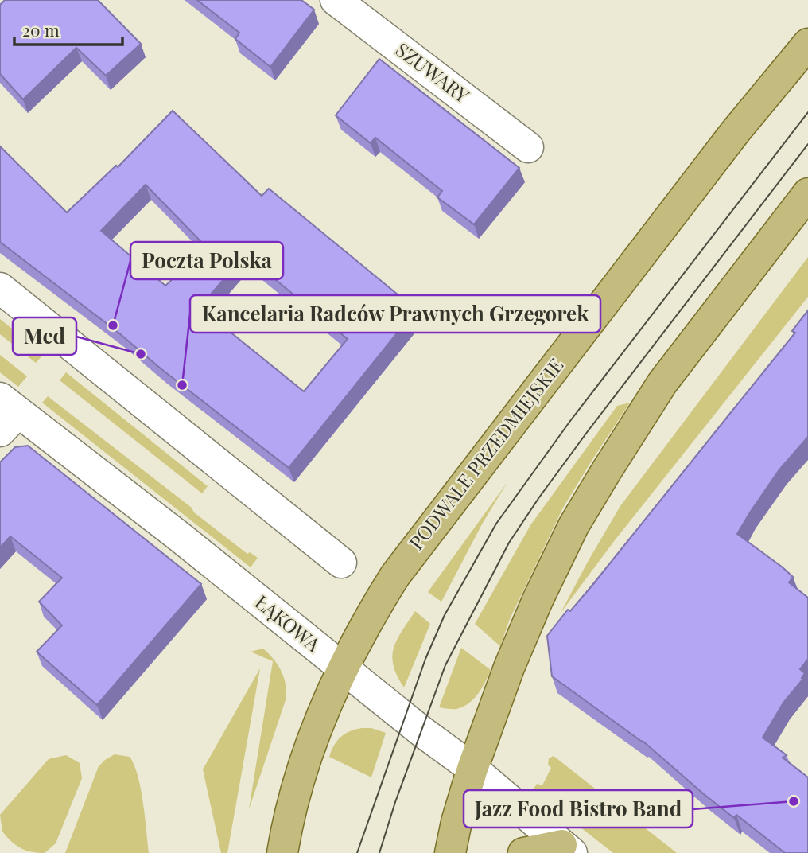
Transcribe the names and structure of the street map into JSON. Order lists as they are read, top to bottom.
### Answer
{
  "streets": {
    "main road": ["PODWALE PRZEDMIEJSKIE"],
    "street": ["SZUWARY", "ŁĄKOWA"]
  },
  "crossings": [
    ["PODWALE PRZEDMIEJSKIE", "ŁĄKOWA"]
  ],
  "places": [
    "Poczta Polska",
    "Med",
    "Kancelaria Radców Prawnych Grzegorek",
    "Jazz Food Bistro Band"
  ],
  "scale_bar": "20 m"
}
